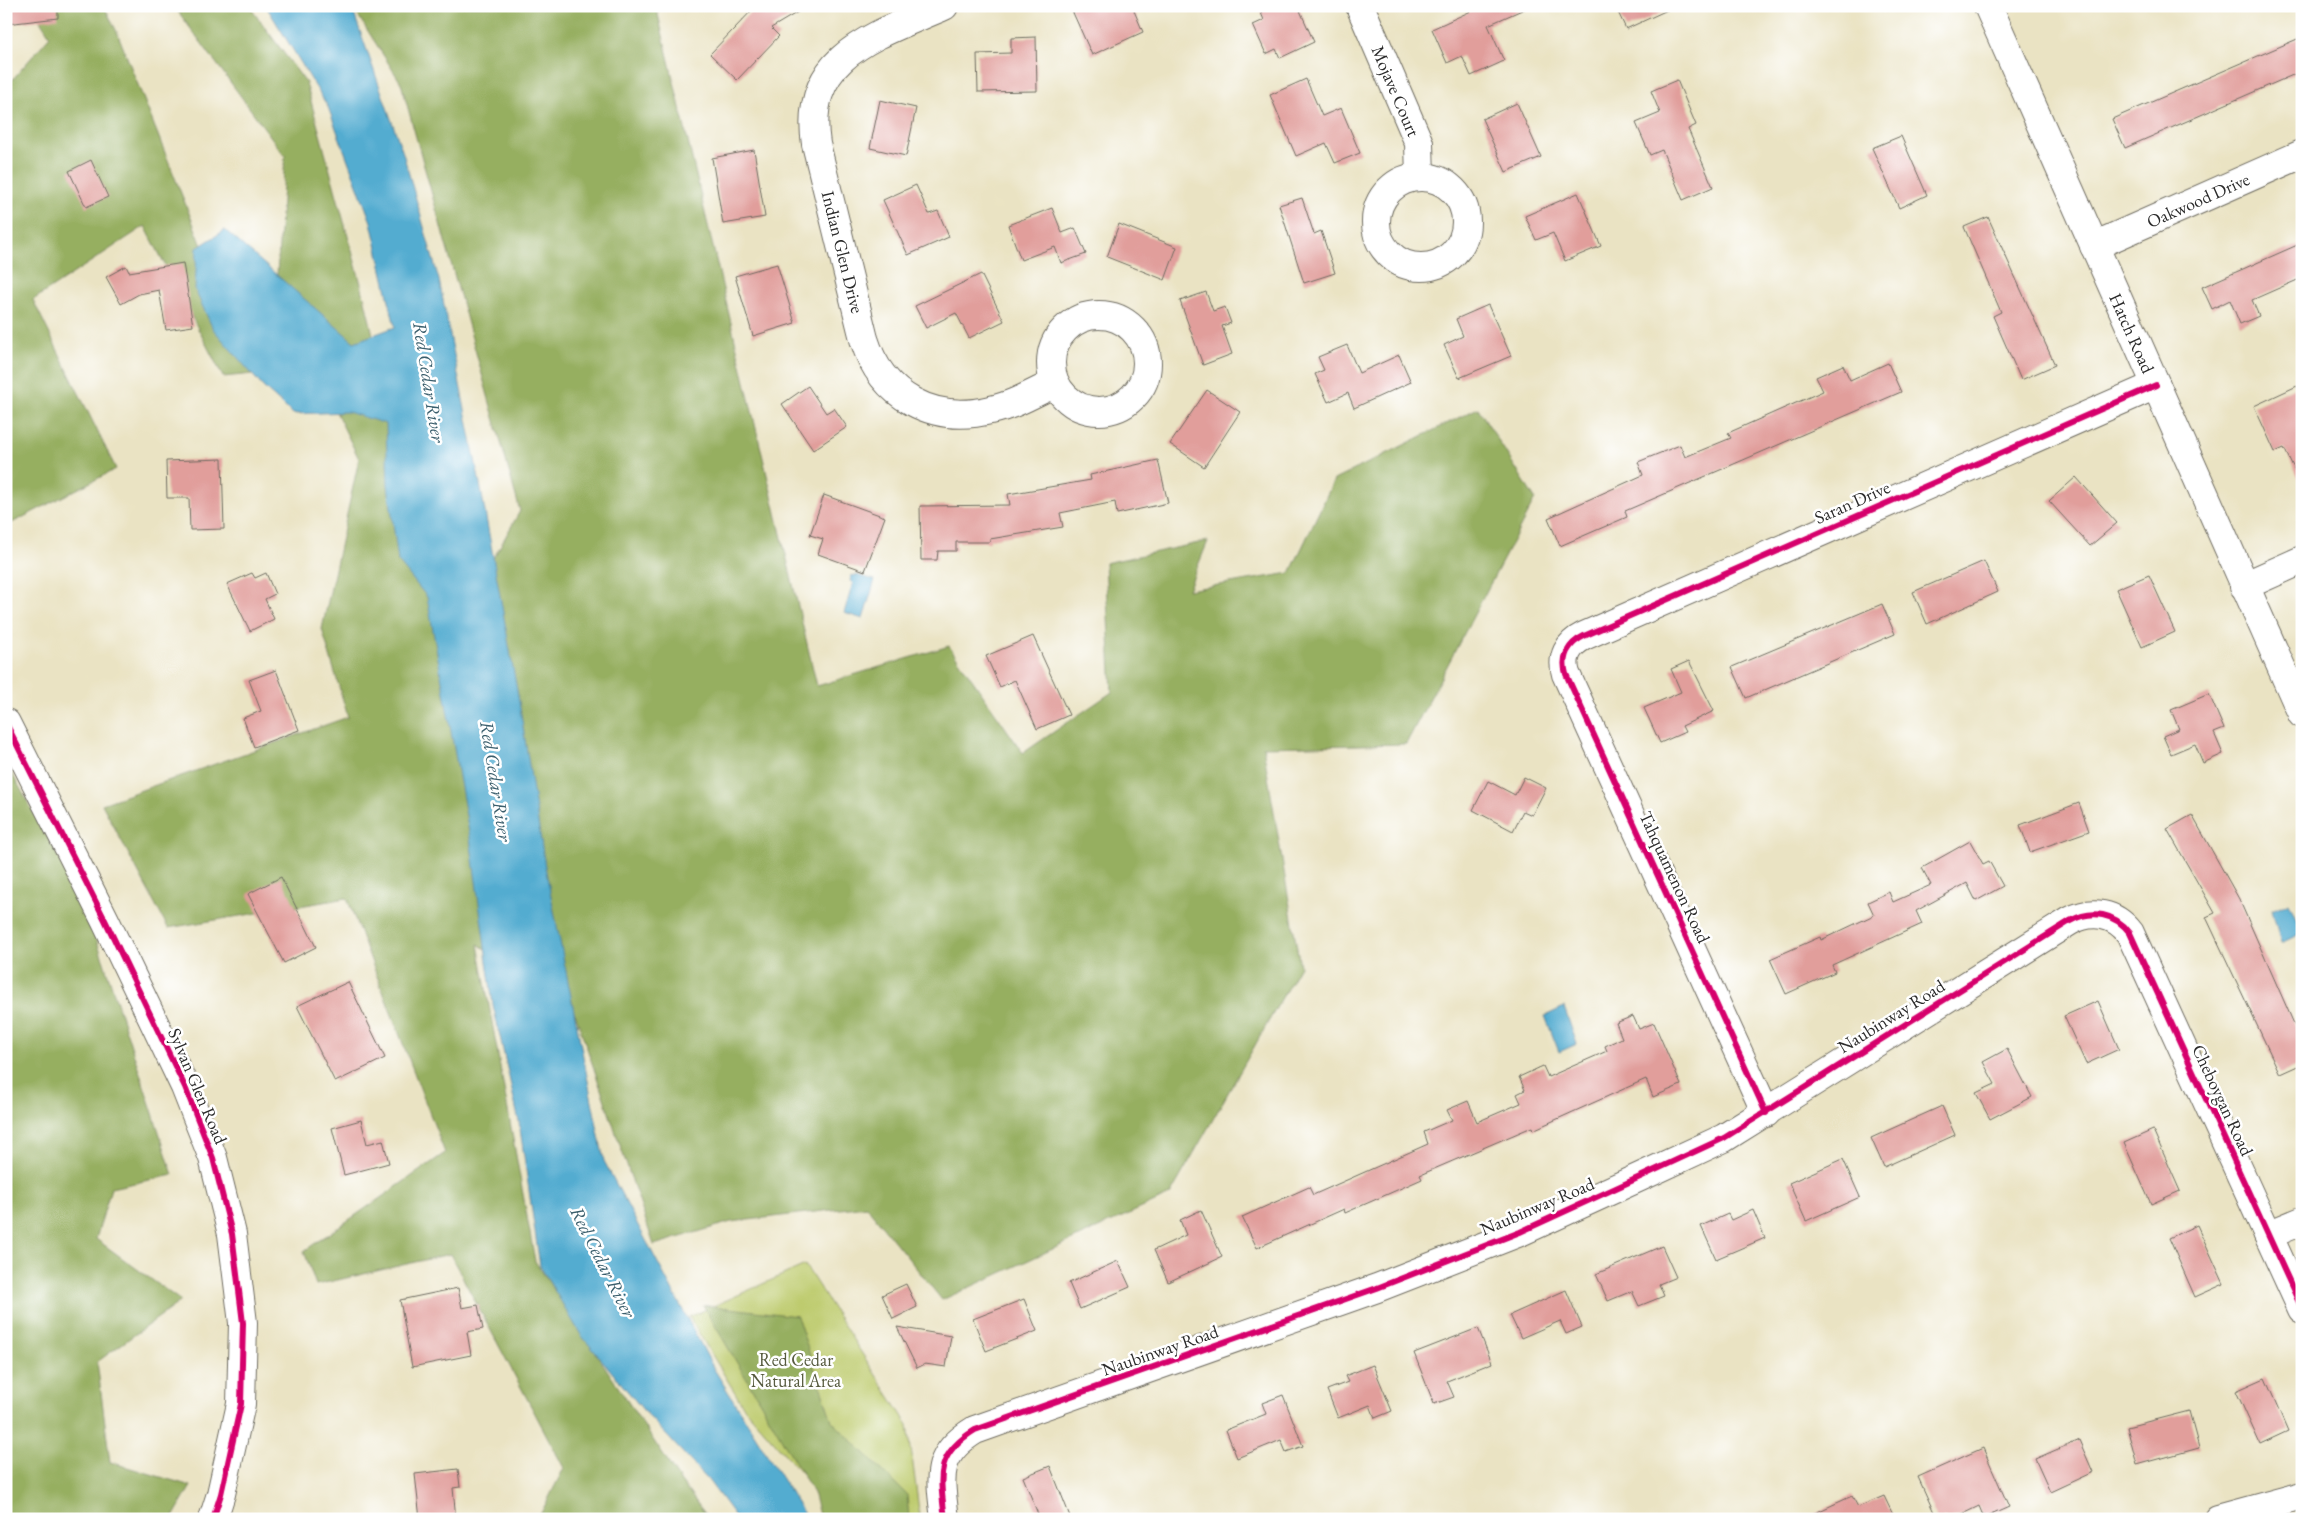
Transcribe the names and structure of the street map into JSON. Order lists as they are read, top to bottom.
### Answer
{
  "streets": {
    "street": [
      "Mojave Court",
      "Oakwood Drive",
      "Indian Glen Drive",
      "Hatch Road",
      "Saran Drive",
      "Tahquamenon Road",
      "Naubinway Road",
      "Sylvan Glen Road",
      "Cheboygan Road"
    ]
  },
  "crossings": [
    ["Oakwood Drive", "Hatch Road"],
    ["Hatch Road", "Saran Drive"],
    ["Saran Drive", "Tahquamenon Road"],
    ["Tahquamenon Road", "Naubinway Road"],
    ["Naubinway Road", "Cheboygan Road"]
  ],
  "water": ["Red Cedar River"],
  "parks": ["Red Cedar Natural Area"]
}
